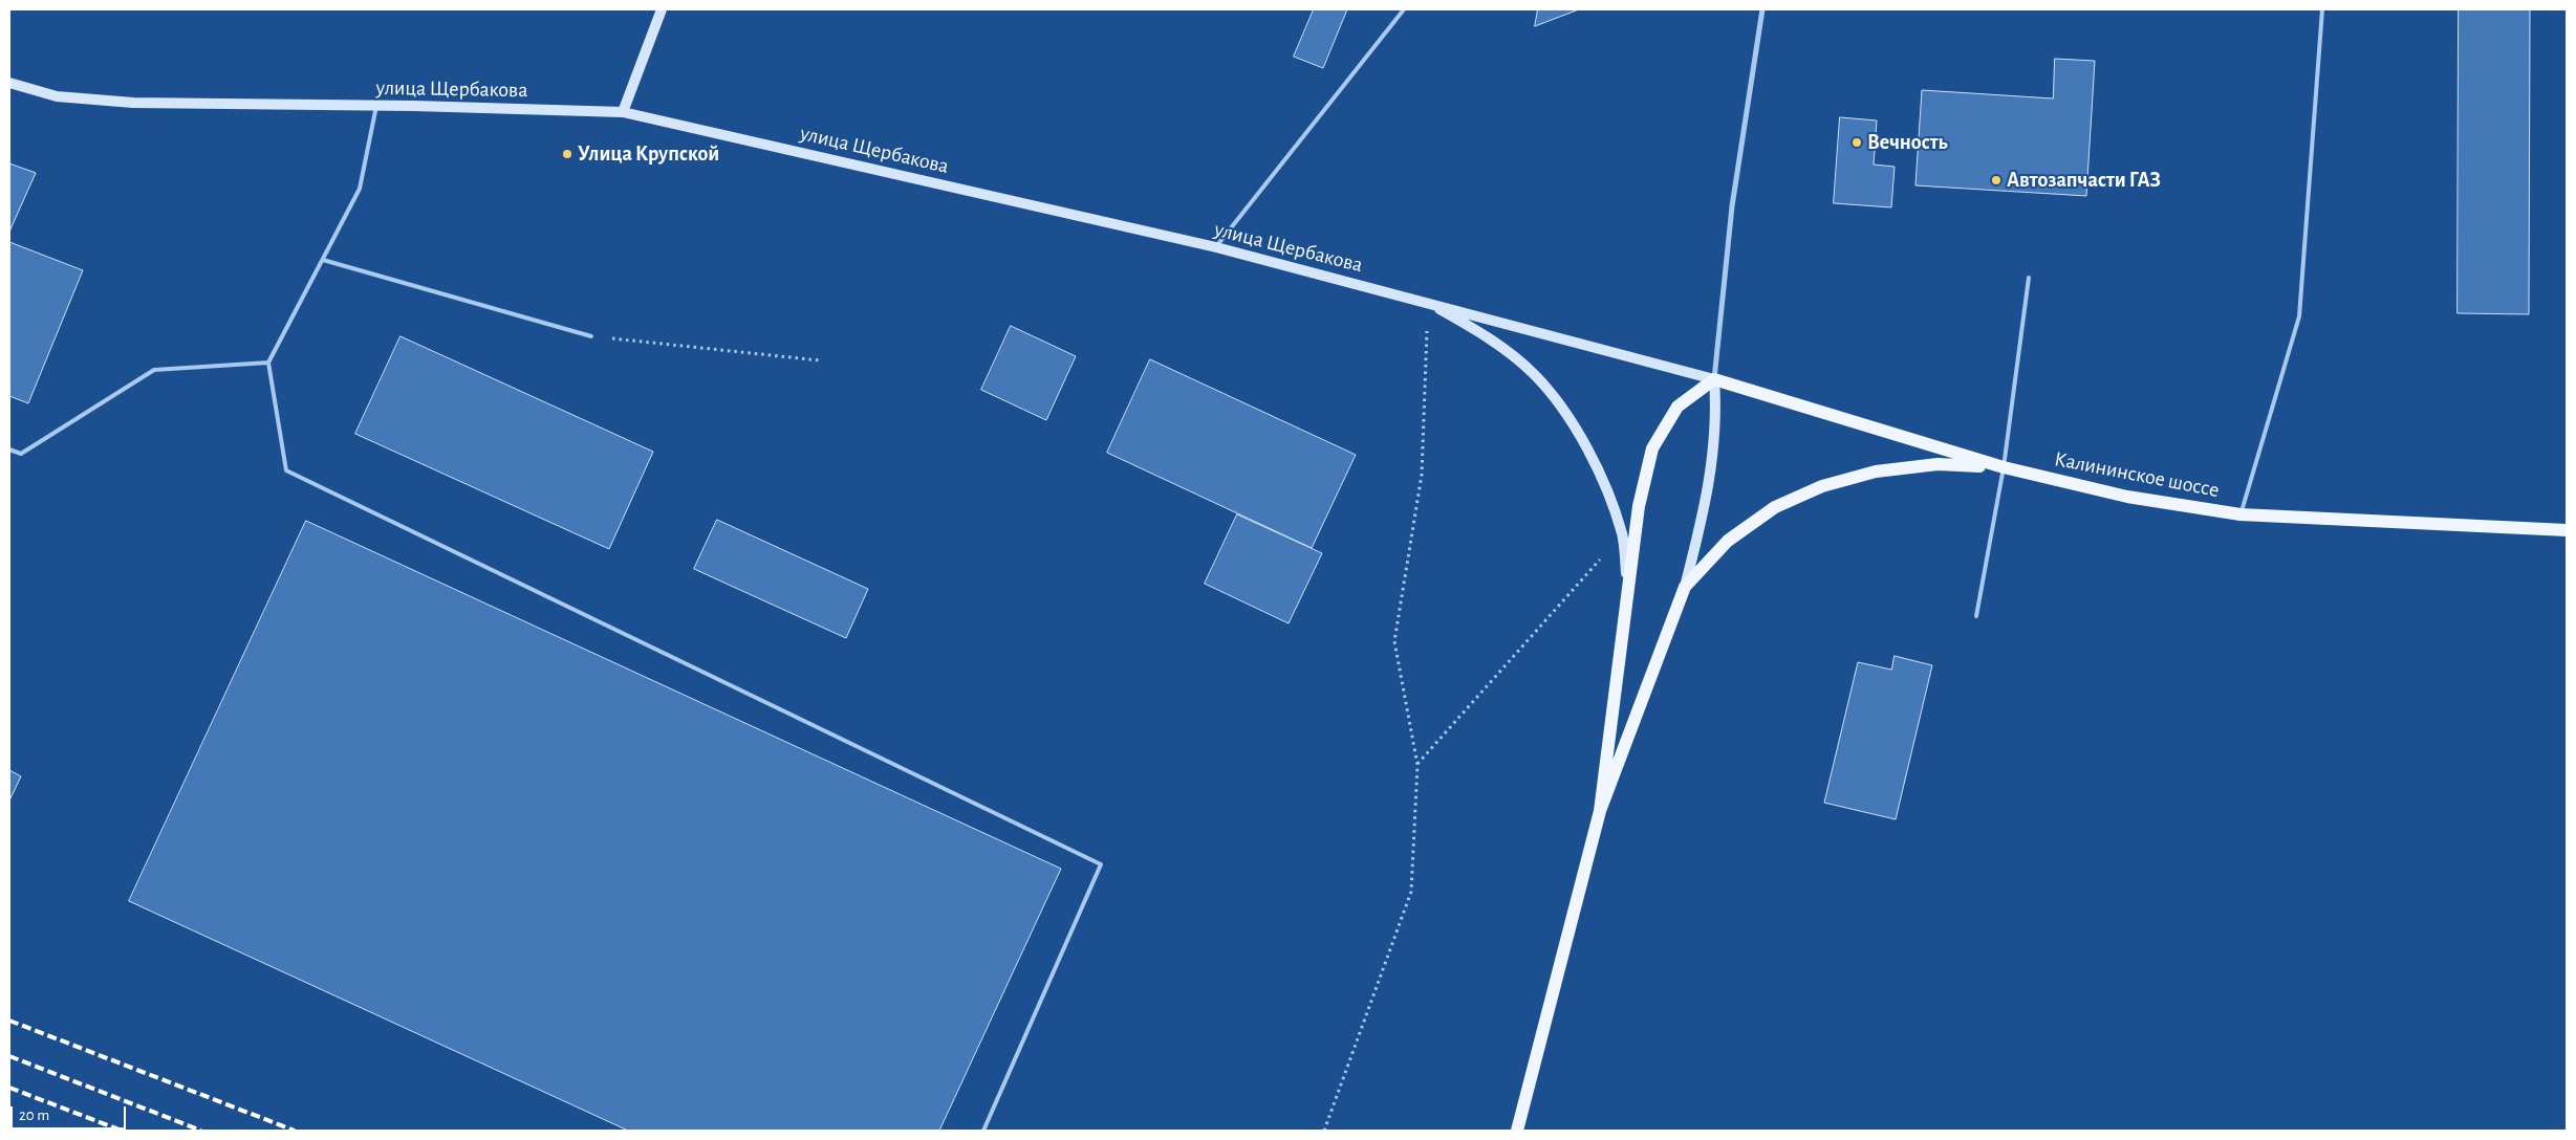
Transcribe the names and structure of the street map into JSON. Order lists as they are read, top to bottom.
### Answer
{
  "streets": {
    "main road": ["улица Щербакова", "Калининское шоссе"]
  },
  "crossings": [
    ["улица Щербакова", "Калининское шоссе"]
  ],
  "places": ["Вечность", "Улица Крупской", "Автозапчасти ГАЗ"],
  "scale_bar": "20 m"
}
